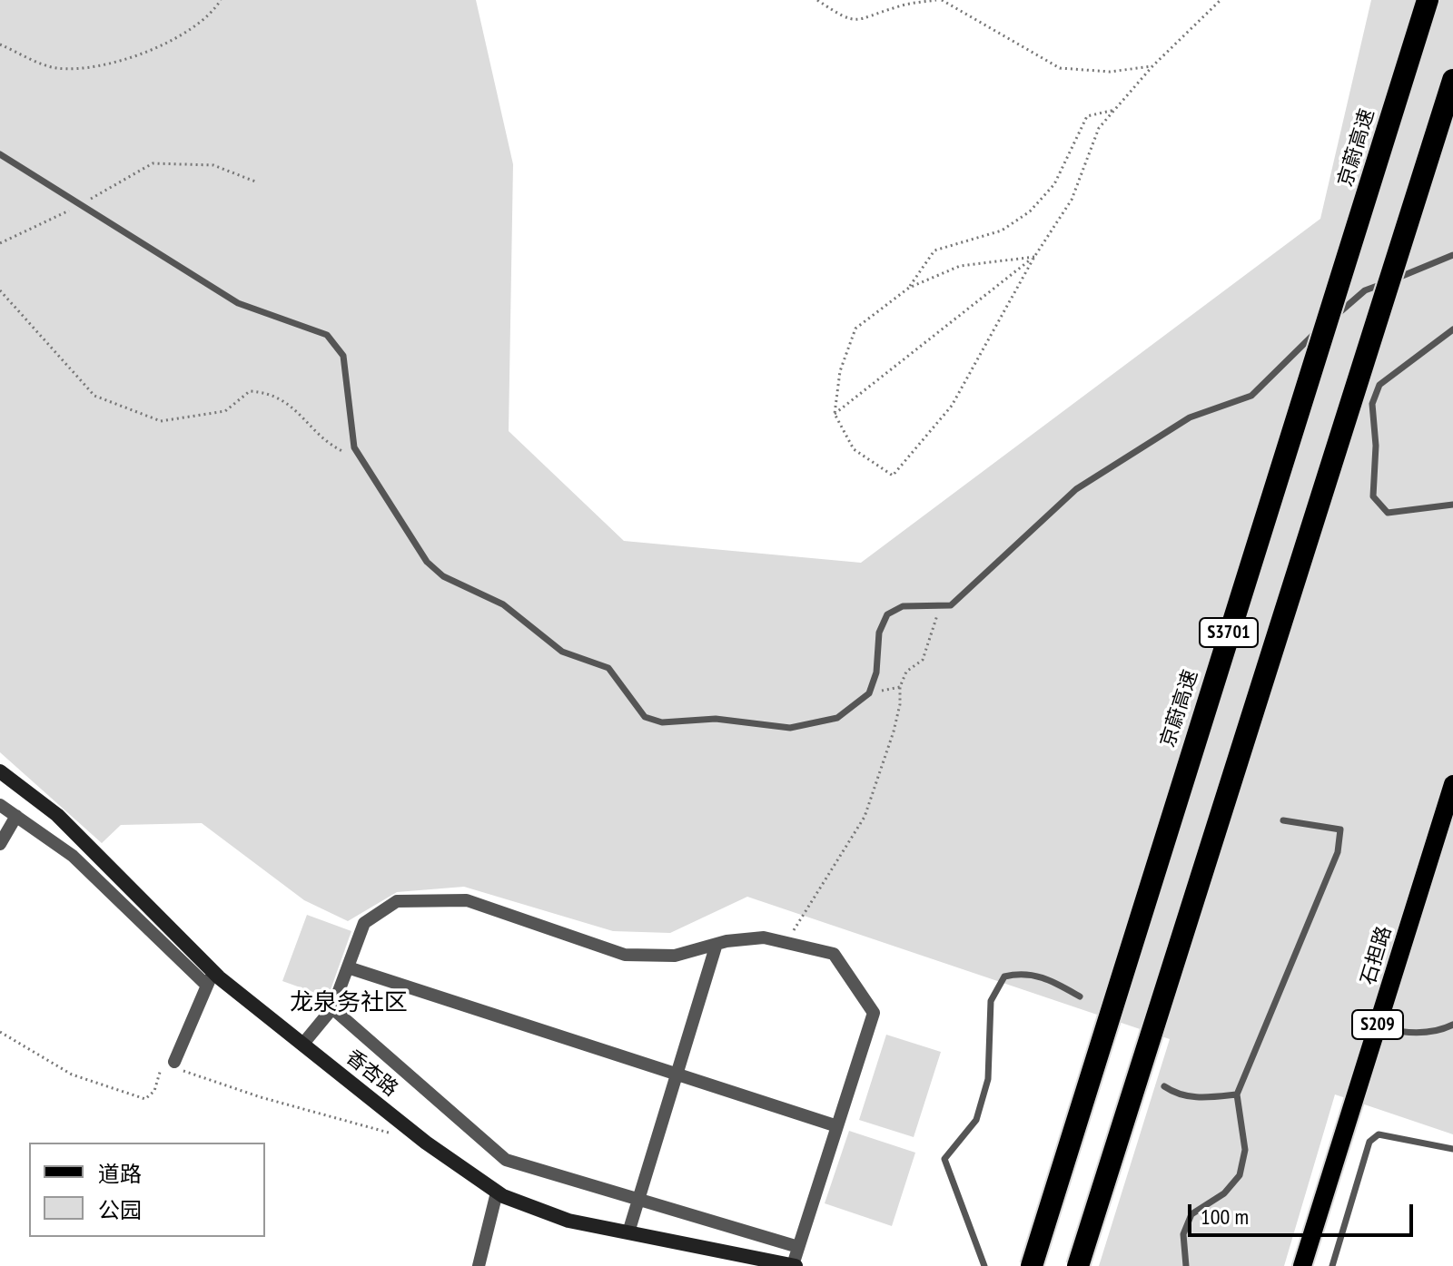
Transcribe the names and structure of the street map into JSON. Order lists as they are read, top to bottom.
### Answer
{
  "streets": {
    "highway": ["京蔚高速", "S3701"],
    "main road": ["石担路", "S209"],
    "street": ["香杏路"]
  },
  "districts": ["龙泉务社区"],
  "legend": ["道路", "公园"],
  "scale_bar": "100 m"
}
